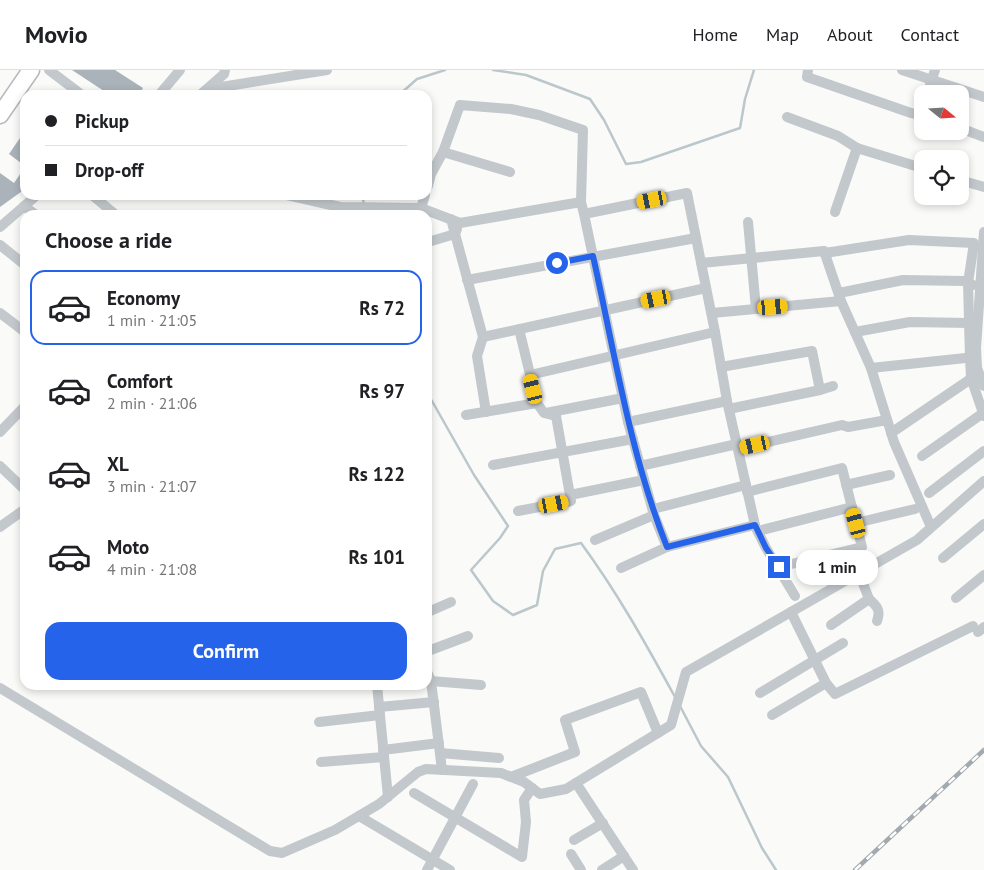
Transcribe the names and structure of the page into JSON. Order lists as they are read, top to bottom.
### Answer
{
  "north": "right",
  "page": {
    "header": "Movio",
    "nav": [
      "Home",
      "Map",
      "About",
      "Contact"
    ],
    "banner": ["Pickup", "Drop-off"],
    "heading": "Choose a ride",
    "list": [
      {
        "name": "Economy",
        "note": "1 min · 21:05",
        "value": "Rs 72"
      },
      {
        "name": "Comfort",
        "note": "2 min · 21:06",
        "value": "Rs 97"
      },
      {
        "name": "XL",
        "note": "3 min · 21:07",
        "value": "Rs 122"
      },
      {
        "name": "Moto",
        "note": "4 min · 21:08",
        "value": "Rs 101"
      }
    ],
    "bubble": "1 min",
    "buttons": "Confirm"
  }
}
